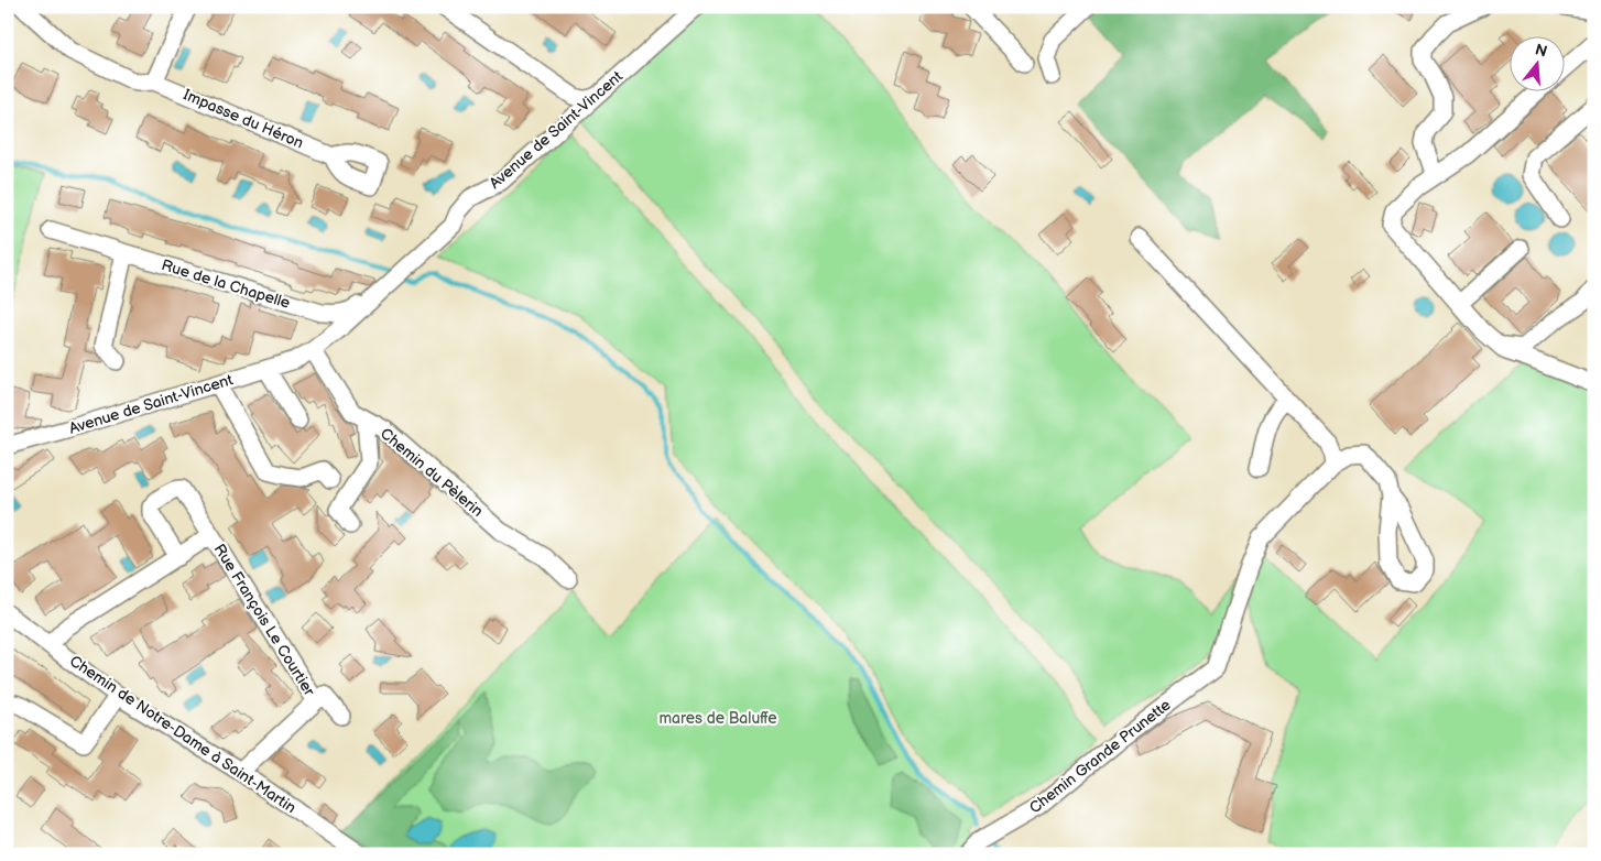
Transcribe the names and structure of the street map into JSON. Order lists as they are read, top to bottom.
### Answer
{
  "streets": {
    "street": [
      "Impasse du Héron",
      "Avenue de Saint-Vincent",
      "Rue de la Chapelle",
      "Chemin du Pèlerin",
      "Rue François Le Courtier",
      "Chemin de Notre-Dame à Saint-Martin",
      "Chemin Grande Prunette"
    ]
  },
  "crossings": [
    ["Avenue de Saint-Vincent", "Rue de la Chapelle"],
    ["Avenue de Saint-Vincent", "Chemin du Pèlerin"],
    ["Rue François Le Courtier", "Chemin de Notre-Dame à Saint-Martin"]
  ],
  "parks": ["mares de Baluffe"],
  "north": "top"
}
